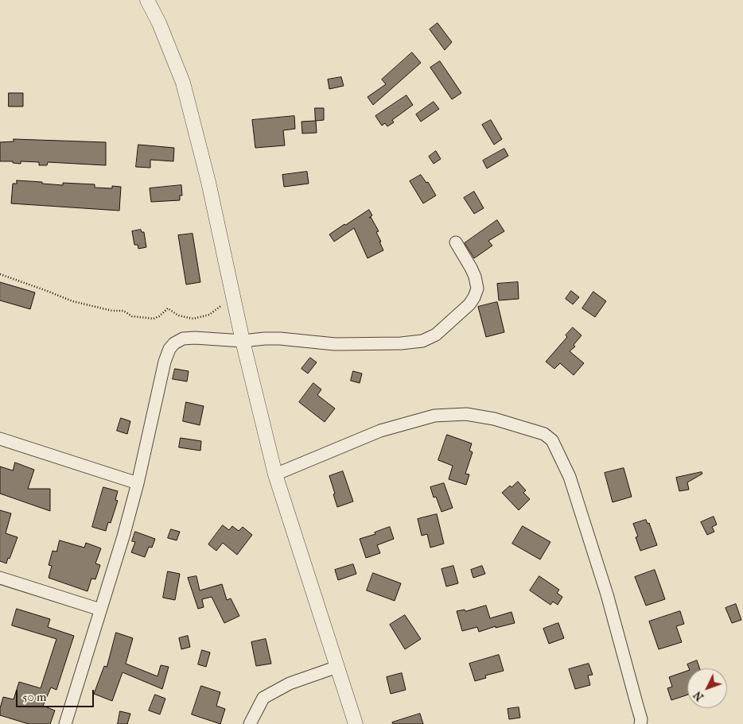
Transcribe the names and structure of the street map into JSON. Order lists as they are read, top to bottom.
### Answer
{
  "scale_bar": "50 m",
  "north": "bottom left"
}
